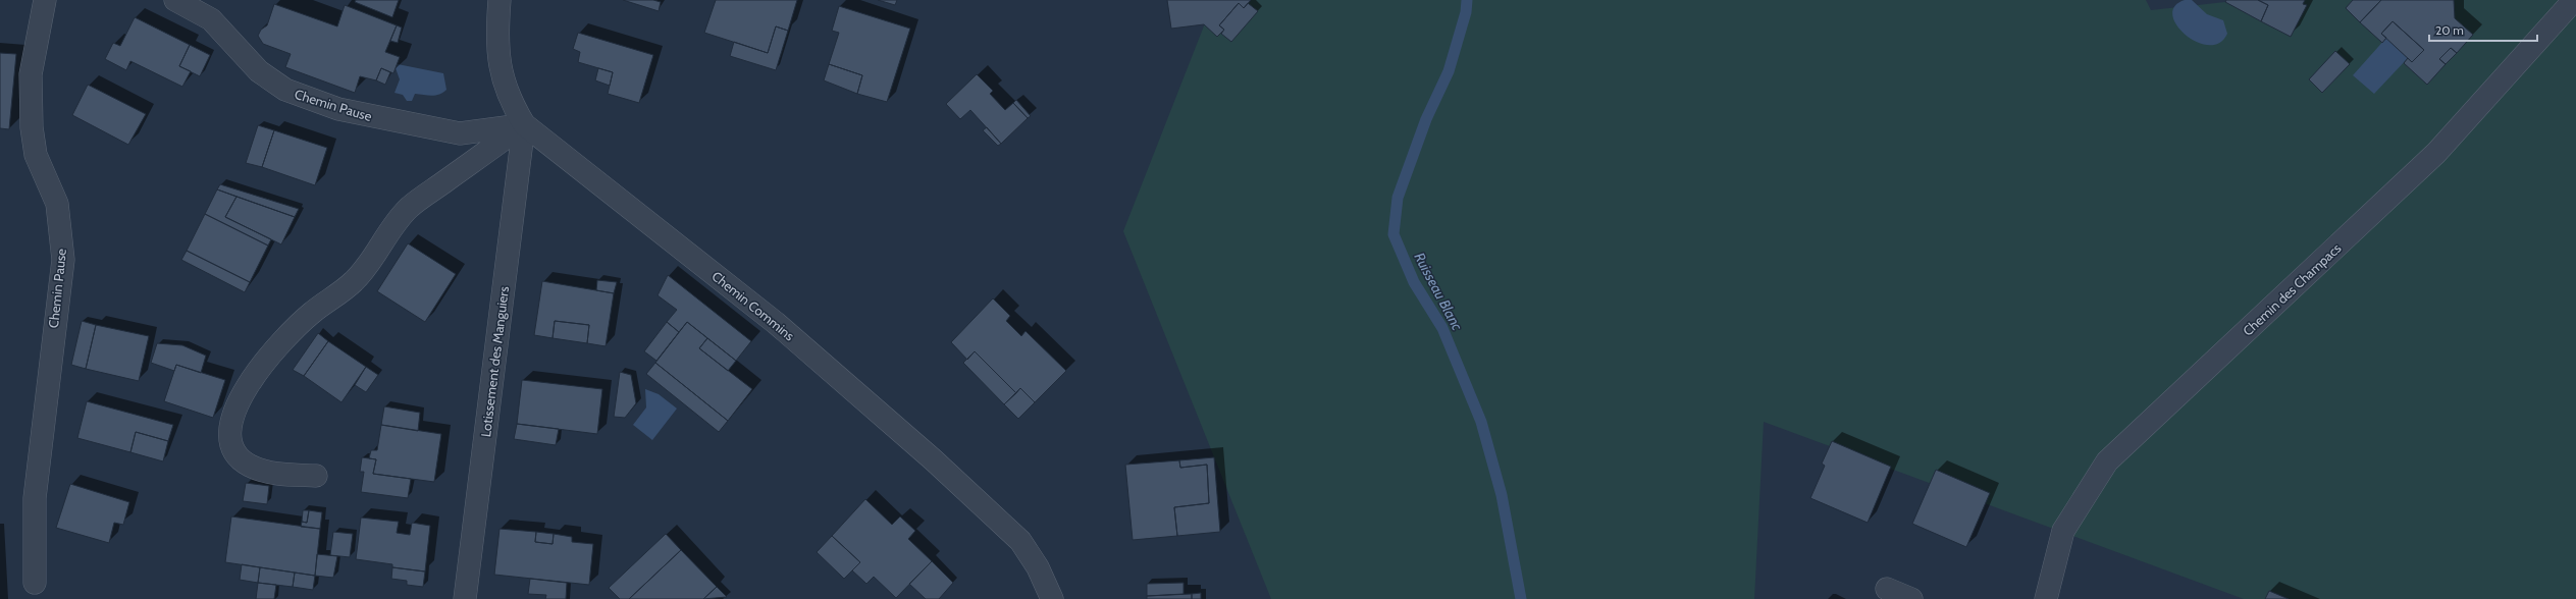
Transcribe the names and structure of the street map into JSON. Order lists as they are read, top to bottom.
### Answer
{
  "streets": {
    "street": [
      "Chemin Pause",
      "Chemin des Champacs",
      "Chemin Commins",
      "Lotissement des Manguiers"
    ]
  },
  "crossings": [
    ["Chemin Pause", "Chemin Commins"],
    ["Chemin Pause", "Lotissement des Manguiers"],
    ["Chemin Commins", "Lotissement des Manguiers"]
  ],
  "water": ["Ruisseau Blanc"],
  "scale_bar": "20 m"
}
